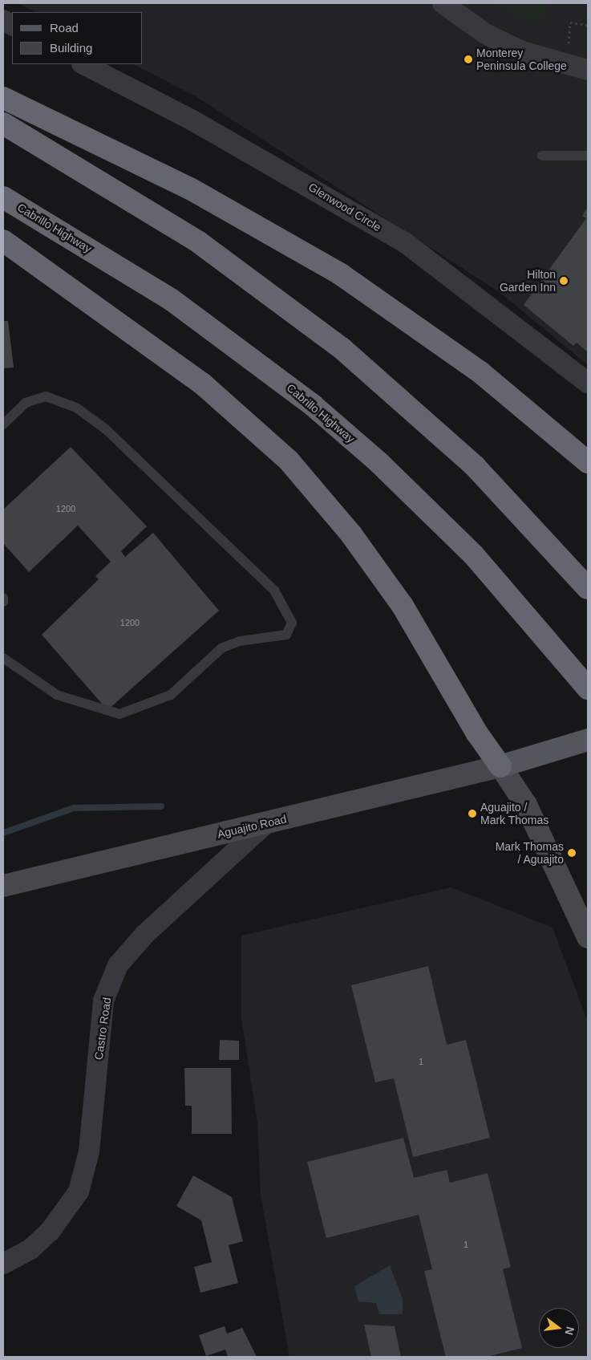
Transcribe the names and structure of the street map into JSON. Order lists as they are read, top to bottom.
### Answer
{
  "streets": {
    "highway": ["Cabrillo Highway"],
    "street": ["Glenwood Circle", "Aguajito Road", "Castro Road"]
  },
  "crossings": [
    ["Aguajito Road", "Castro Road"]
  ],
  "places": [
    "Monterey Peninsula College",
    "Hilton Garden Inn",
    "Aguajito / Mark Thomas",
    "Mark Thomas / Aguajito"
  ],
  "house_numbers": [
    "1200",
    "1200",
    "1",
    "1"
  ],
  "legend": ["Road", "Building"],
  "north": "right"
}
